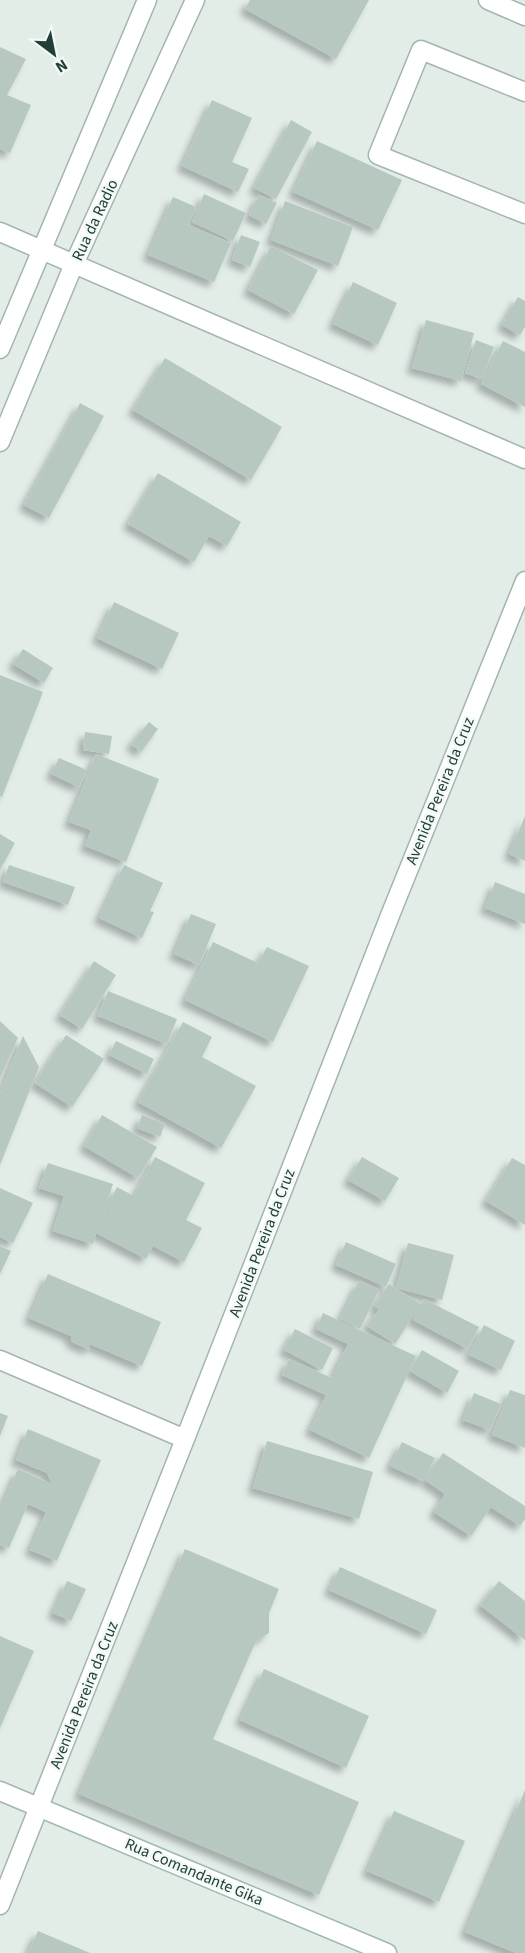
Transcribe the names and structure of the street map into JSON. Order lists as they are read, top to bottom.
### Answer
{
  "streets": {
    "street": ["Rua da Radio", "Avenida Pereira da Cruz", "Rua Comandante Gika"]
  },
  "crossings": [
    ["Avenida Pereira da Cruz", "Rua Comandante Gika"]
  ],
  "north": "bottom right"
}
